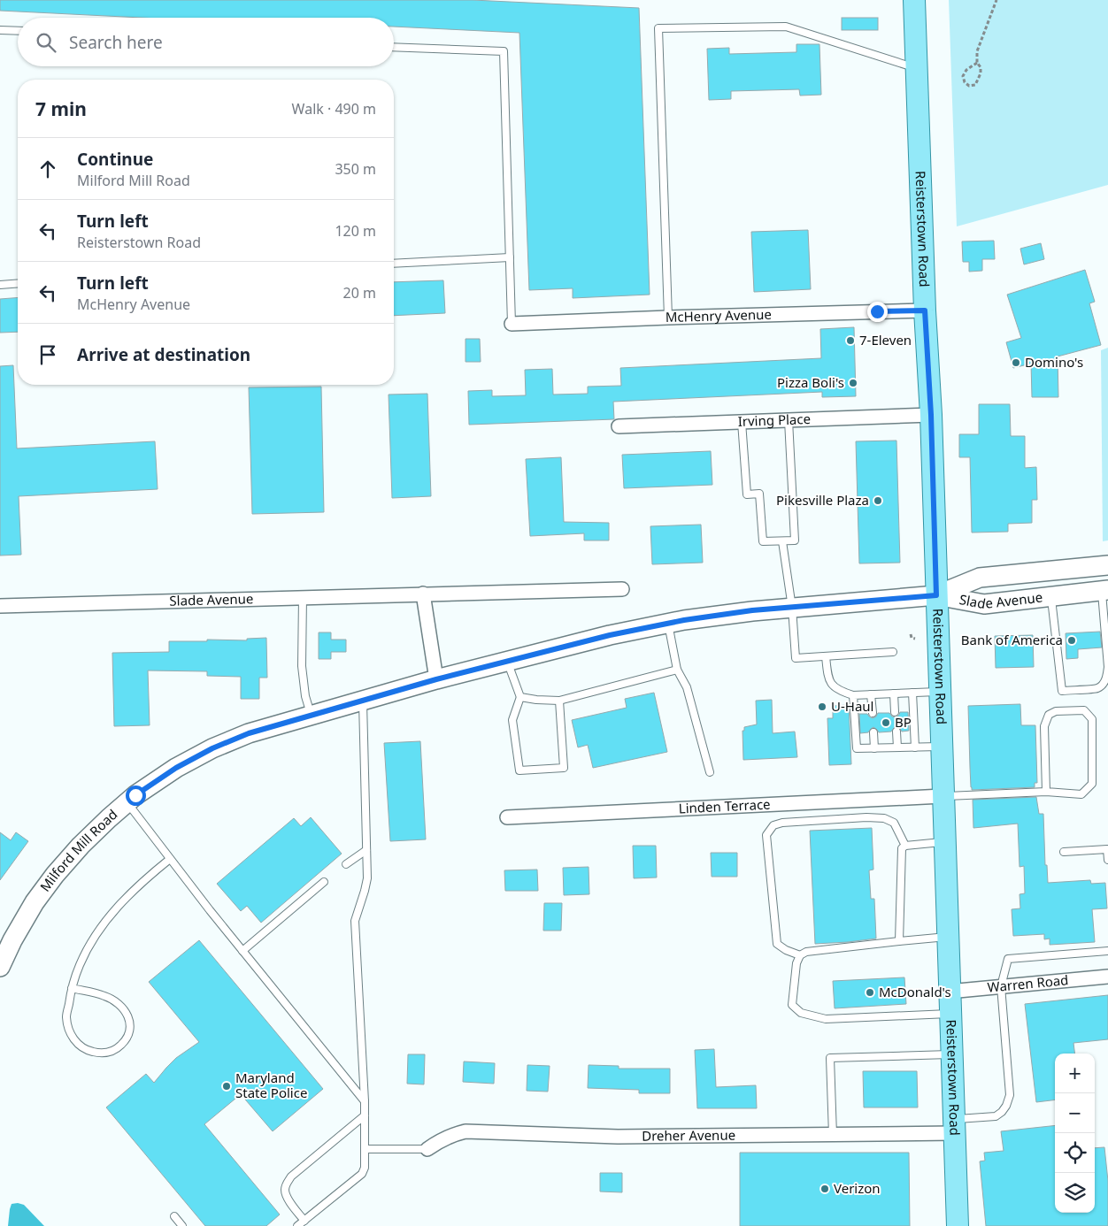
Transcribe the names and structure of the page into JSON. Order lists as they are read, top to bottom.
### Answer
{
  "streets": {
    "main road": ["Reisterstown Road", "Slade Avenue", "Milford Mill Road"],
    "street": [
      "McHenry Avenue",
      "Irving Place",
      "Linden Terrace",
      "Warren Road",
      "Dreher Avenue"
    ]
  },
  "crossings": [
    ["Reisterstown Road", "McHenry Avenue"],
    ["Reisterstown Road", "Irving Place"],
    ["Reisterstown Road", "Slade Avenue"],
    ["Reisterstown Road", "Linden Terrace"],
    ["Reisterstown Road", "Milford Mill Road"],
    ["Reisterstown Road", "Warren Road"],
    ["Reisterstown Road", "Dreher Avenue"],
    ["Slade Avenue", "Milford Mill Road"]
  ],
  "places": [
    "7-Eleven",
    "Domino's",
    "Pizza Boli's",
    "Pikesville Plaza",
    "Bank of America",
    "U-Haul",
    "BP",
    "McDonald's",
    "Maryland State Police",
    "Verizon"
  ],
  "page": {
    "search": "Search here",
    "heading": ["7 min", "Walk · 490 m"],
    "list": [
      ["Continue", "Milford Mill Road", "350 m"],
      ["Turn left", "Reisterstown Road", "120 m"],
      ["Turn left", "McHenry Avenue", "20 m"],
      "Arrive at destination"
    ],
    "map_buttons": ["+", "−"]
  }
}
